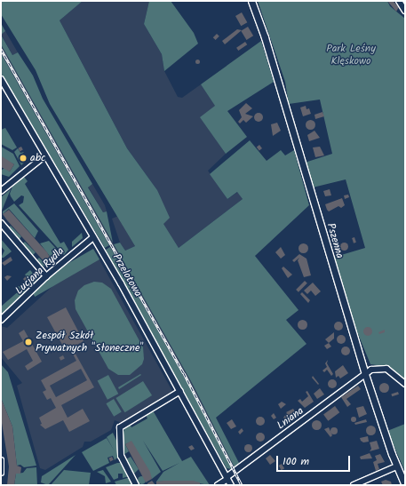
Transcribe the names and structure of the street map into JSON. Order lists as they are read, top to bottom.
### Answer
{
  "streets": {
    "street": [
      "Pszenna",
      "Lucjana Rydla",
      "Przelotowa",
      "Lniana"
    ]
  },
  "crossings": [
    ["Pszenna", "Lniana"],
    ["Lucjana Rydla", "Przelotowa"],
    ["Przelotowa", "Lniana"]
  ],
  "parks": ["Park Leśny Klęskowo"],
  "places": ["abc", "Zespół Szkół Prywatnych \"Słoneczne\""],
  "scale_bar": "100 m"
}
